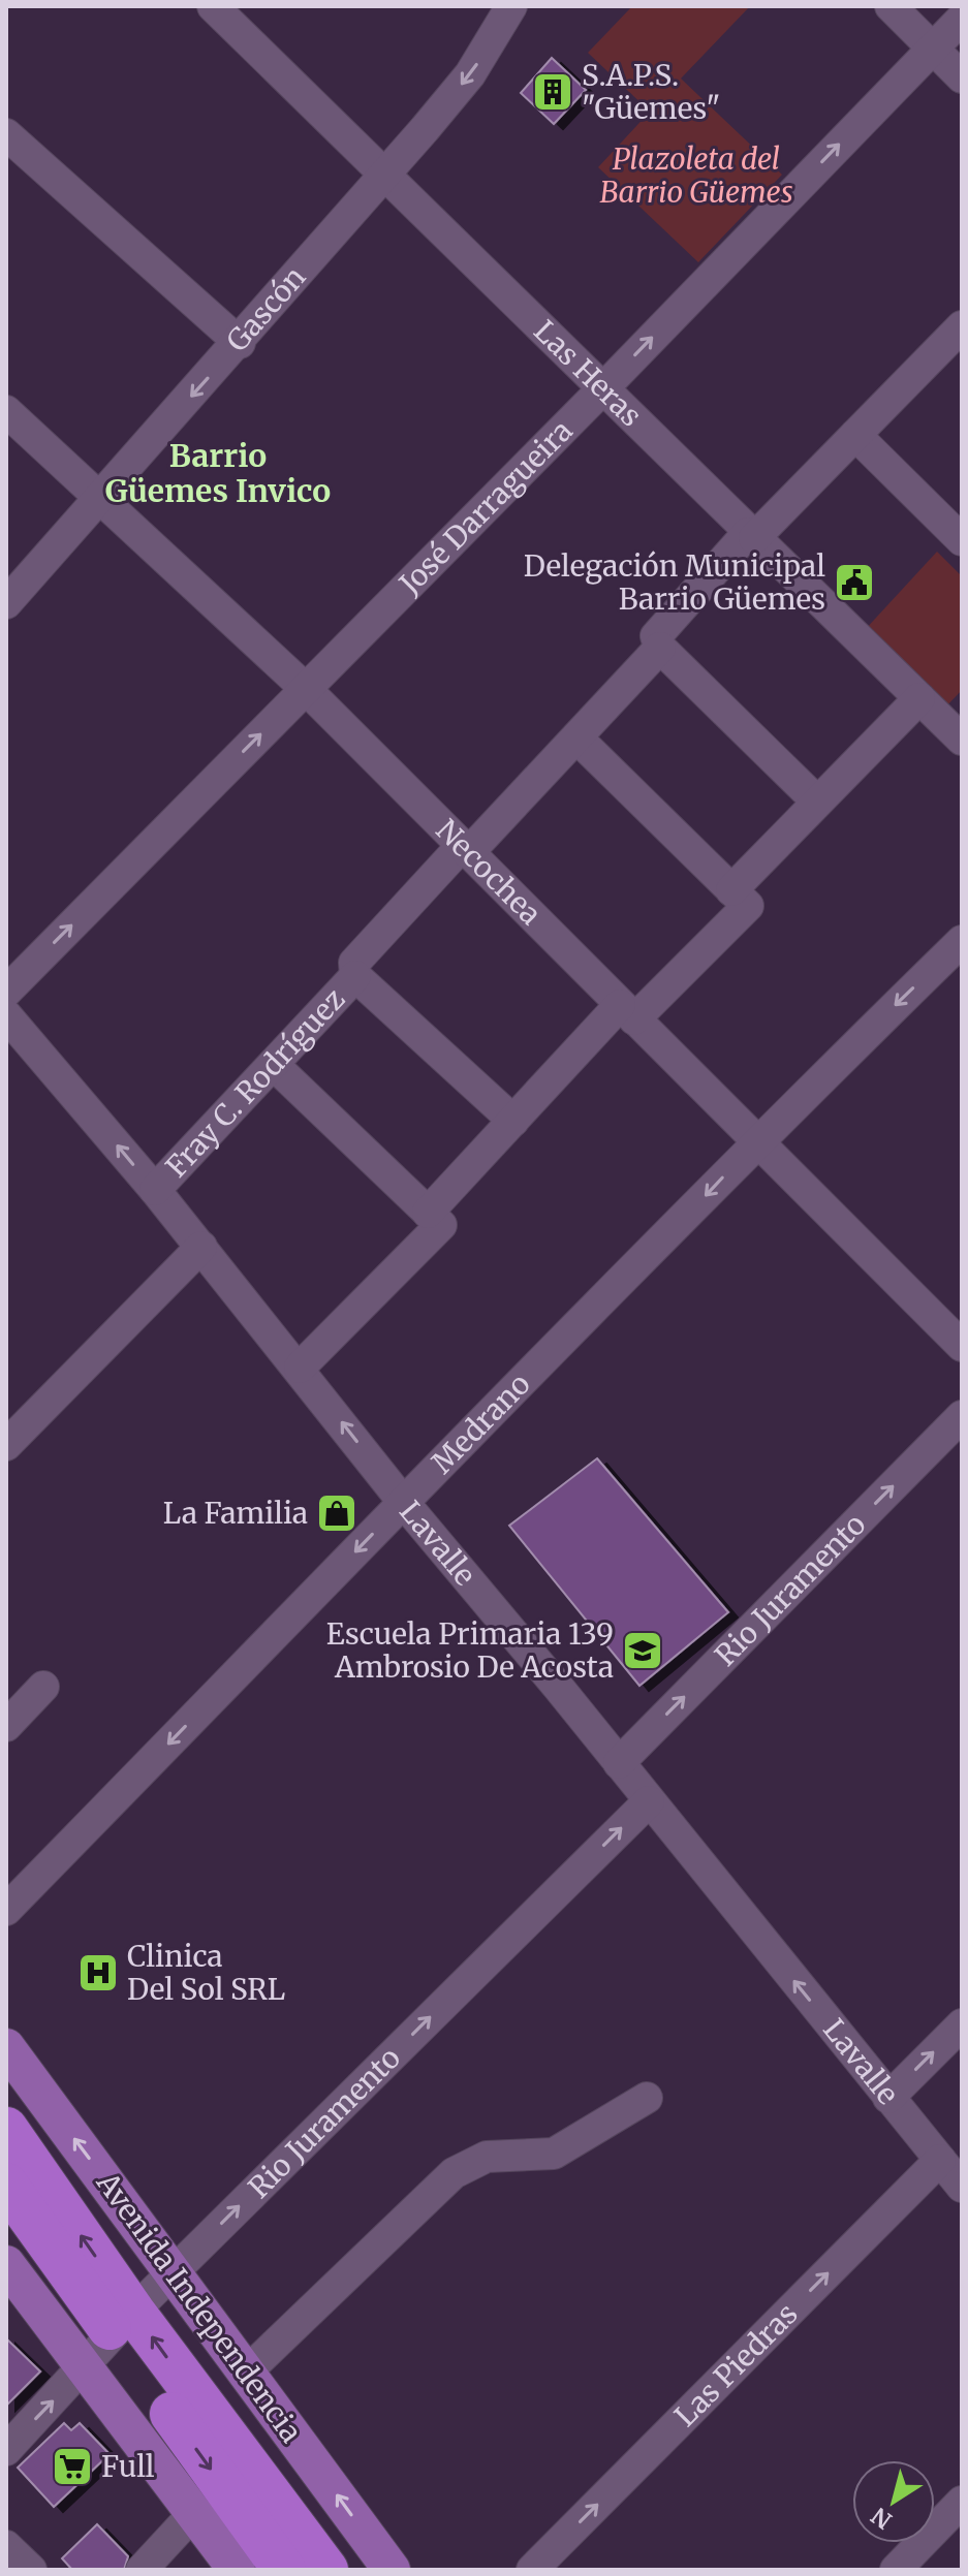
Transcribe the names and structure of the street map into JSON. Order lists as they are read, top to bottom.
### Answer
{
  "streets": {
    "highway": ["Avenida Independencia"],
    "street": [
      "Gascón",
      "Las Heras",
      "José Darragueira",
      "Necochea",
      "Fray C. Rodríguez",
      "Medrano",
      "Lavalle",
      "Rio Juramento",
      "Las Piedras"
    ]
  },
  "crossings": [
    ["Gascón", "Las Heras"],
    ["Gascón", "Necochea"],
    ["Las Heras", "José Darragueira"],
    ["José Darragueira", "Necochea"],
    ["Necochea", "Fray C. Rodríguez"],
    ["Necochea", "Medrano"],
    ["Fray C. Rodríguez", "Lavalle"],
    ["Medrano", "Lavalle"],
    ["Lavalle", "Rio Juramento"],
    ["Lavalle", "Las Piedras"],
    ["Rio Juramento", "Avenida Independencia"]
  ],
  "one_way": ["Gascón", "Lavalle"],
  "districts": ["Barrio Güemes Invico"],
  "parks": ["Plazoleta del Barrio Güemes"],
  "places": {
    "building": ["S.A.P.S. \"Güemes\""],
    "public building": ["Delegación Municipal Barrio Güemes"],
    "shop": ["La Familia"],
    "school or university": ["Escuela Primaria 139 Ambrosio De Acosta"],
    "hospital": ["Clinica Del Sol SRL"],
    "supermarket": ["Full"]
  },
  "north": "bottom left"
}
